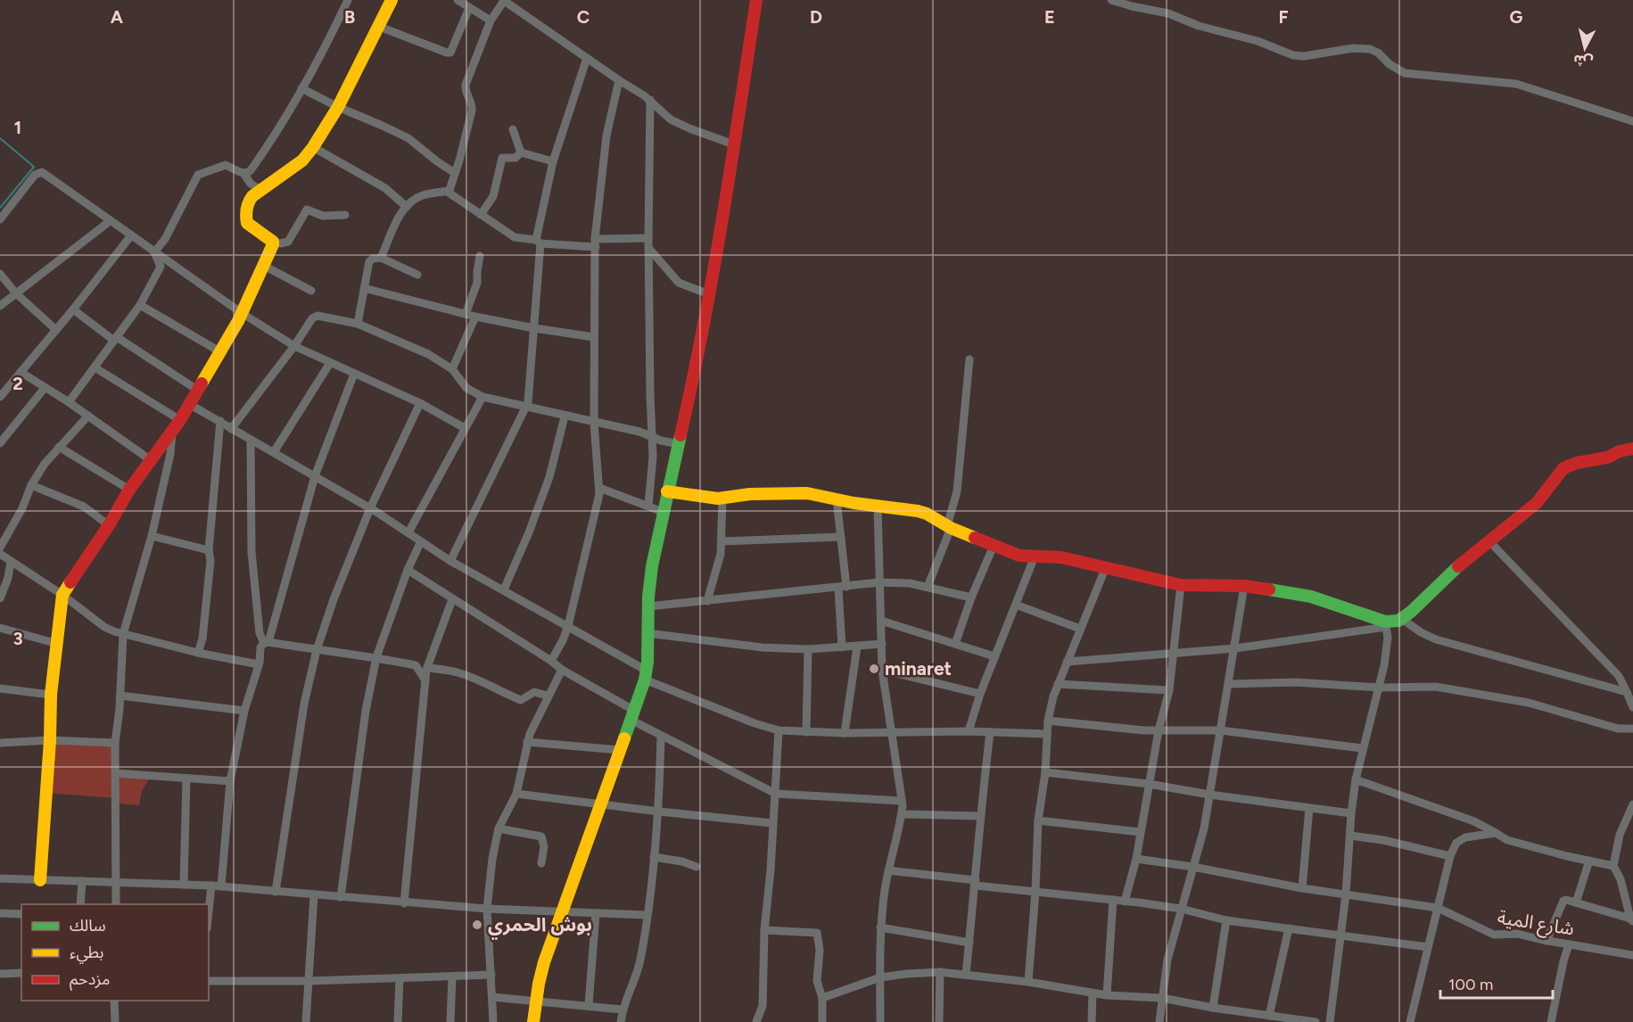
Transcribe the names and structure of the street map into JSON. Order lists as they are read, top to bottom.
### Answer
{
  "streets": {
    "street": ["شارع المية"]
  },
  "places": ["minaret", "بوش الحمري"],
  "legend": ["سالك", "بطيء", "مزدحم"],
  "scale_bar": "100 m",
  "north": "bottom",
  "grid": {
    "columns": [
      "A",
      "B",
      "C",
      "D",
      "E",
      "F",
      "G"
    ],
    "rows": ["1", "2", "3"]
  }
}
